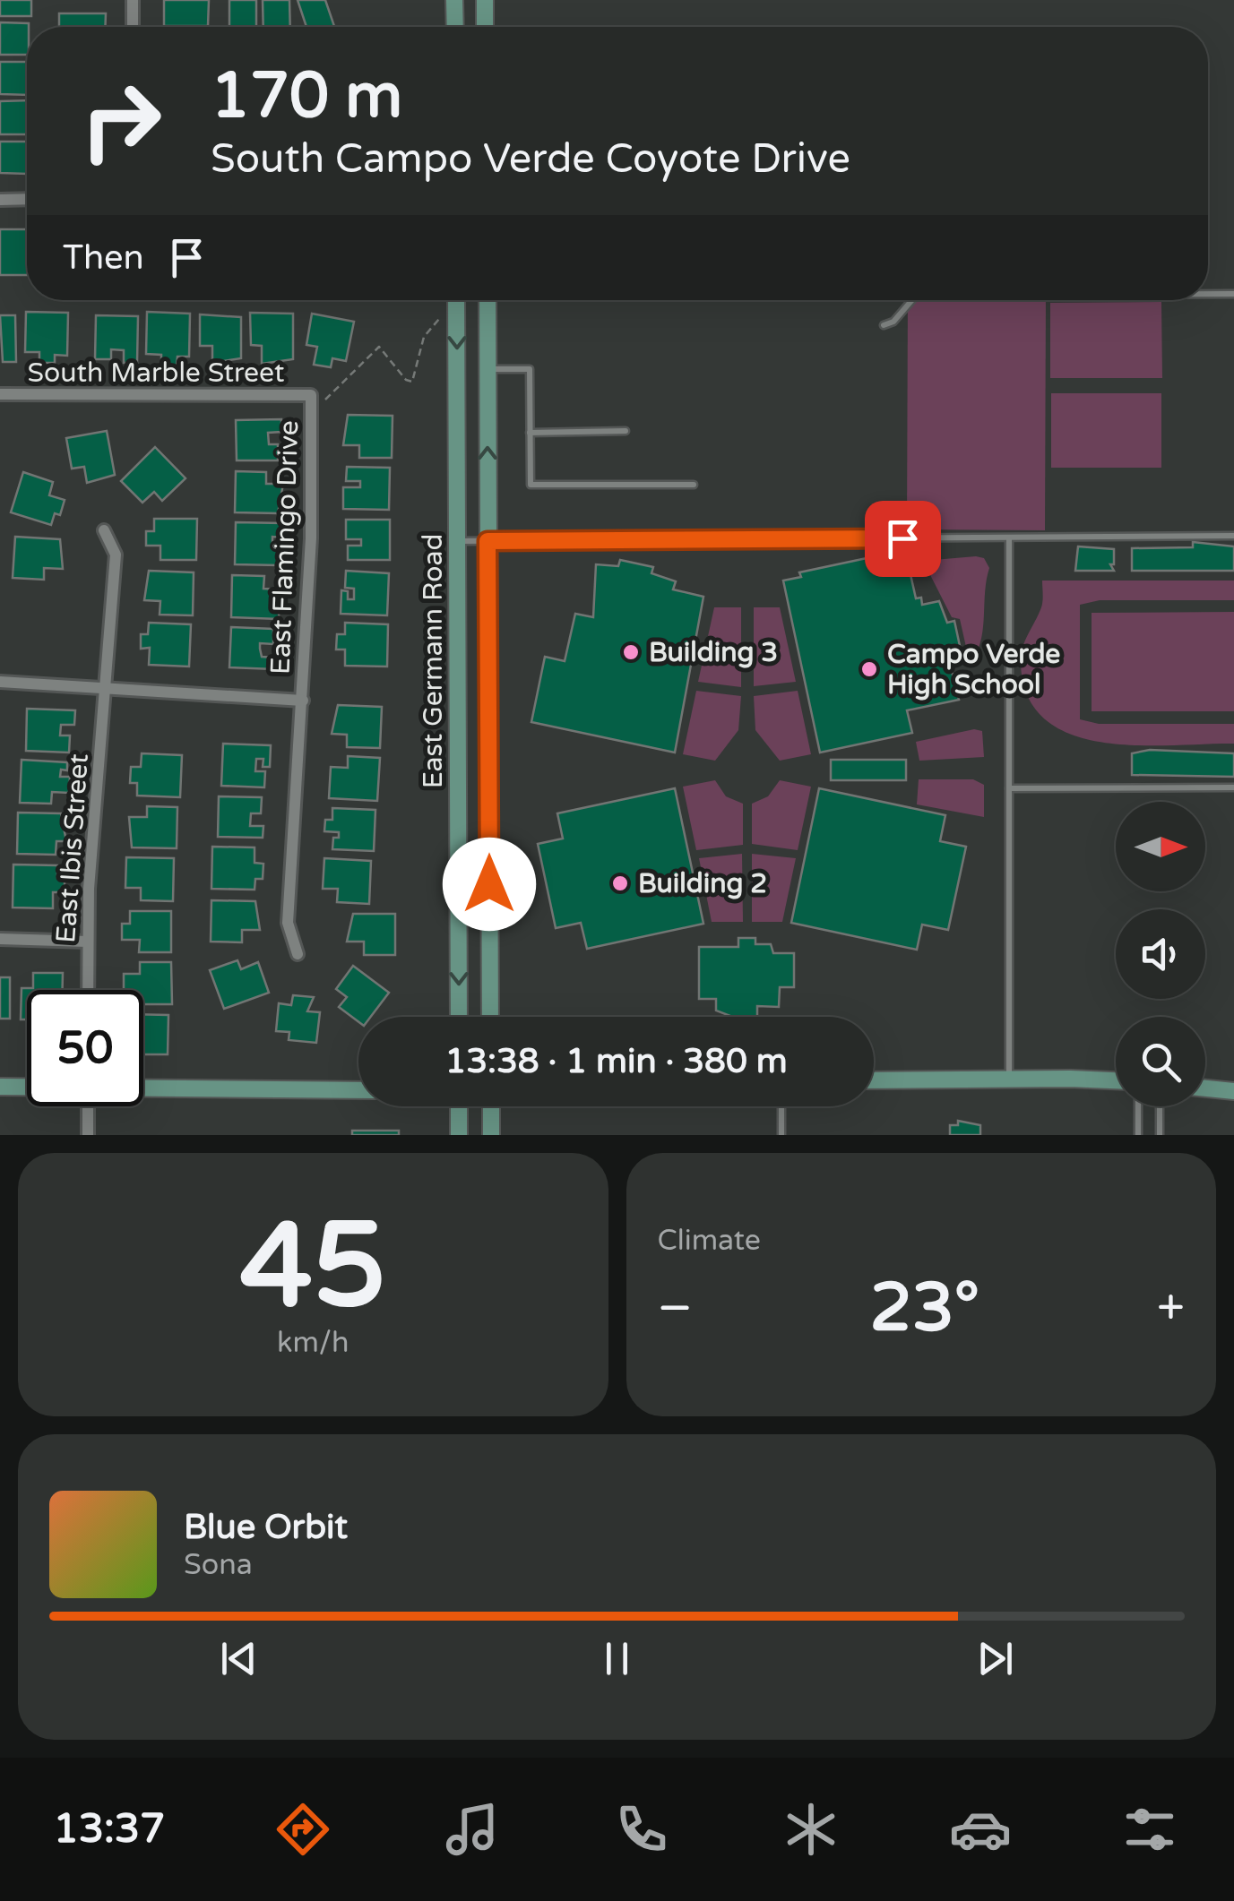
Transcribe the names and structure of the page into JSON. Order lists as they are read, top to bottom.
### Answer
{
  "streets": {
    "main road": ["East Germann Road"],
    "street": ["South Marble Street", "East Flamingo Drive", "East Ibis Street"]
  },
  "crossings": [
    ["South Marble Street", "East Flamingo Drive"]
  ],
  "places": ["Building 3", "Campo Verde High School", "Building 2"],
  "north": "right",
  "page": {
    "turn": ["170 m", "South Campo Verde Coyote Drive"],
    "then": "Then",
    "limit": "50",
    "trip": "13:38 · 1 min · 380 m",
    "tile": [
      ["45", "km/h"],
      "Climate"
    ],
    "heat": ["−", "23°", "+"],
    "song": ["Blue Orbit", "Sona"],
    "tabs": "13:37"
  }
}
